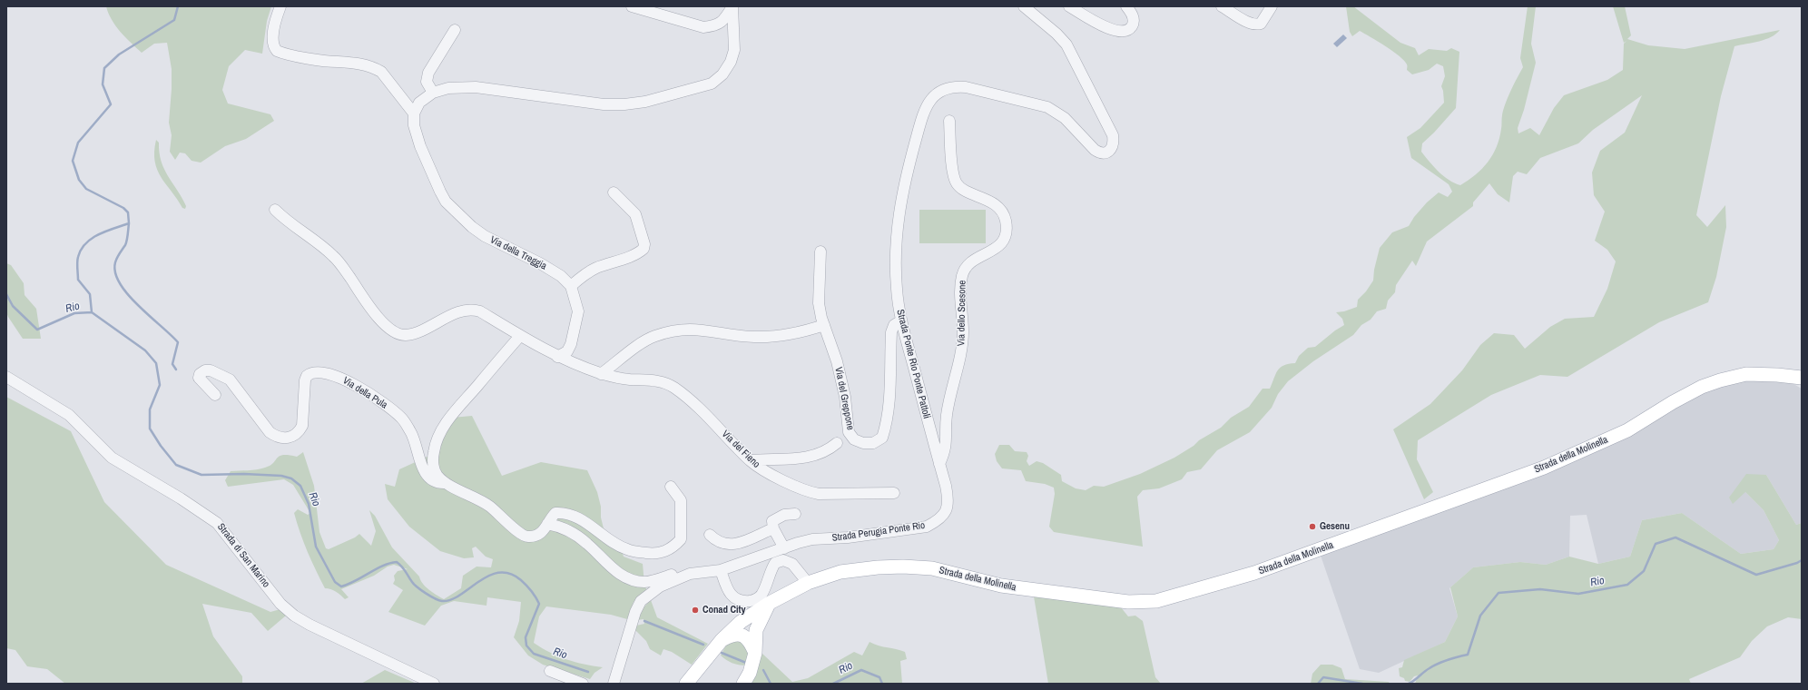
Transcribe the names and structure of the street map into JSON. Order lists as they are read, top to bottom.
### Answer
{
  "streets": {
    "main road": ["Strada della Molinella"],
    "street": [
      "Via della Treggia",
      "Via dello Scesone",
      "Strada Ponte Rio Ponte Pattoli",
      "Via della Pula",
      "Via del Greppone",
      "Via del Fieno",
      "Strada Perugia Ponte Rio",
      "Strada di San Marino"
    ]
  },
  "crossings": [
    ["Via dello Scesone", "Strada Perugia Ponte Rio"],
    ["Strada Ponte Rio Ponte Pattoli", "Via del Greppone"],
    ["Strada Ponte Rio Ponte Pattoli", "Strada Perugia Ponte Rio"]
  ],
  "water": ["Rio"],
  "places": ["Gesenu", "Conad City"]
}
